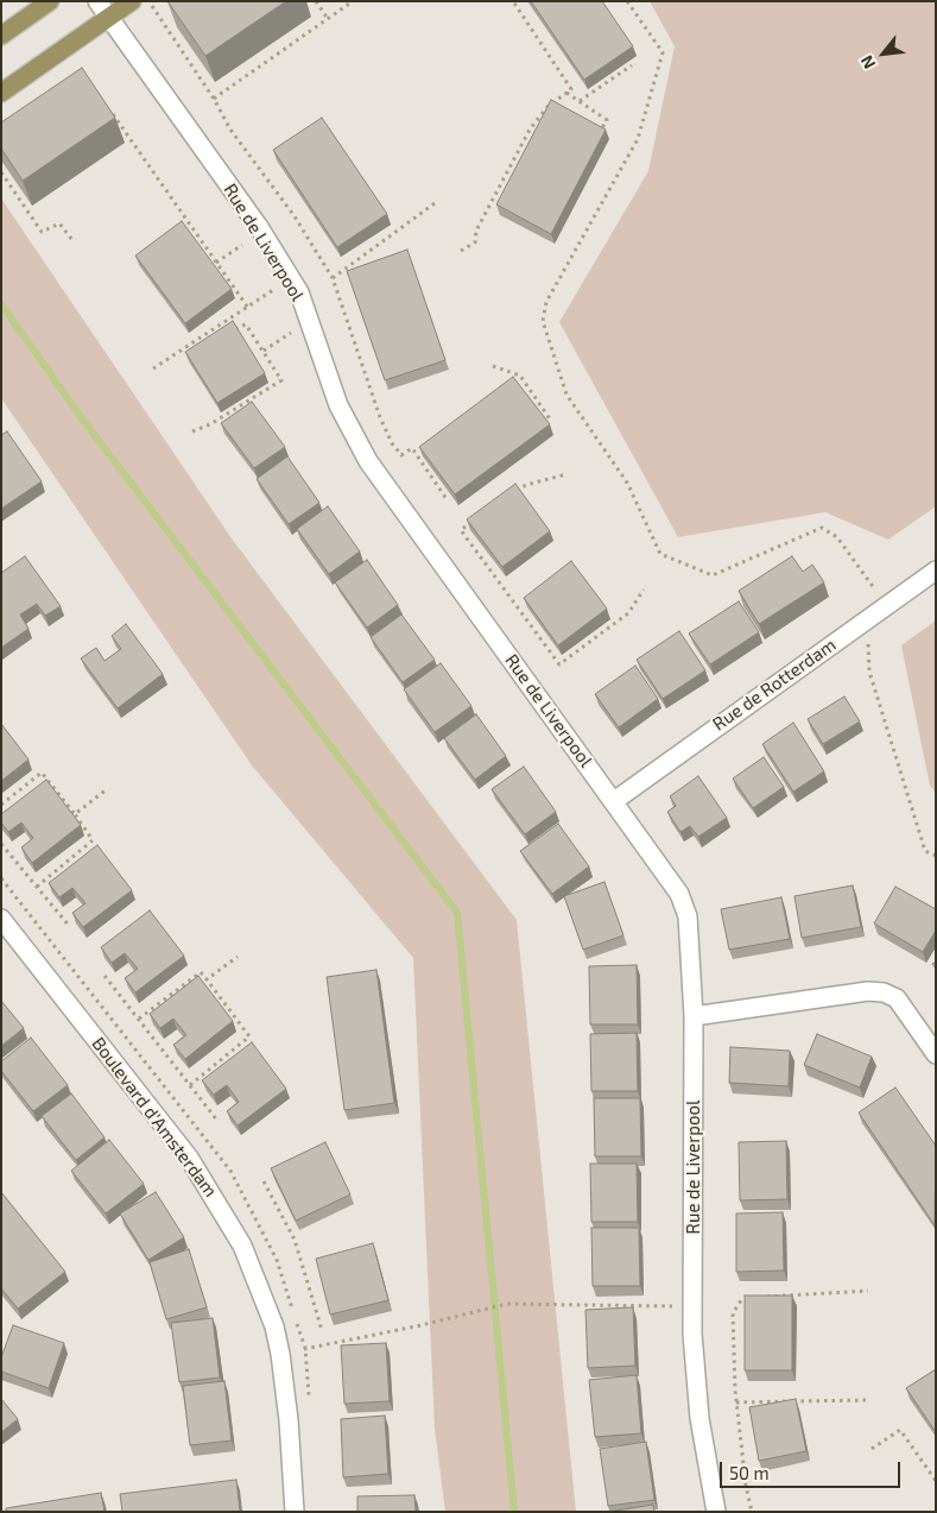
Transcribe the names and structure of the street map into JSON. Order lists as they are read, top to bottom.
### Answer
{
  "streets": {
    "street": ["Rue de Liverpool", "Rue de Rotterdam", "Boulevard d'Amsterdam"]
  },
  "crossings": [
    ["Rue de Liverpool", "Rue de Rotterdam"]
  ],
  "scale_bar": "50 m",
  "north": "bottom left"
}
